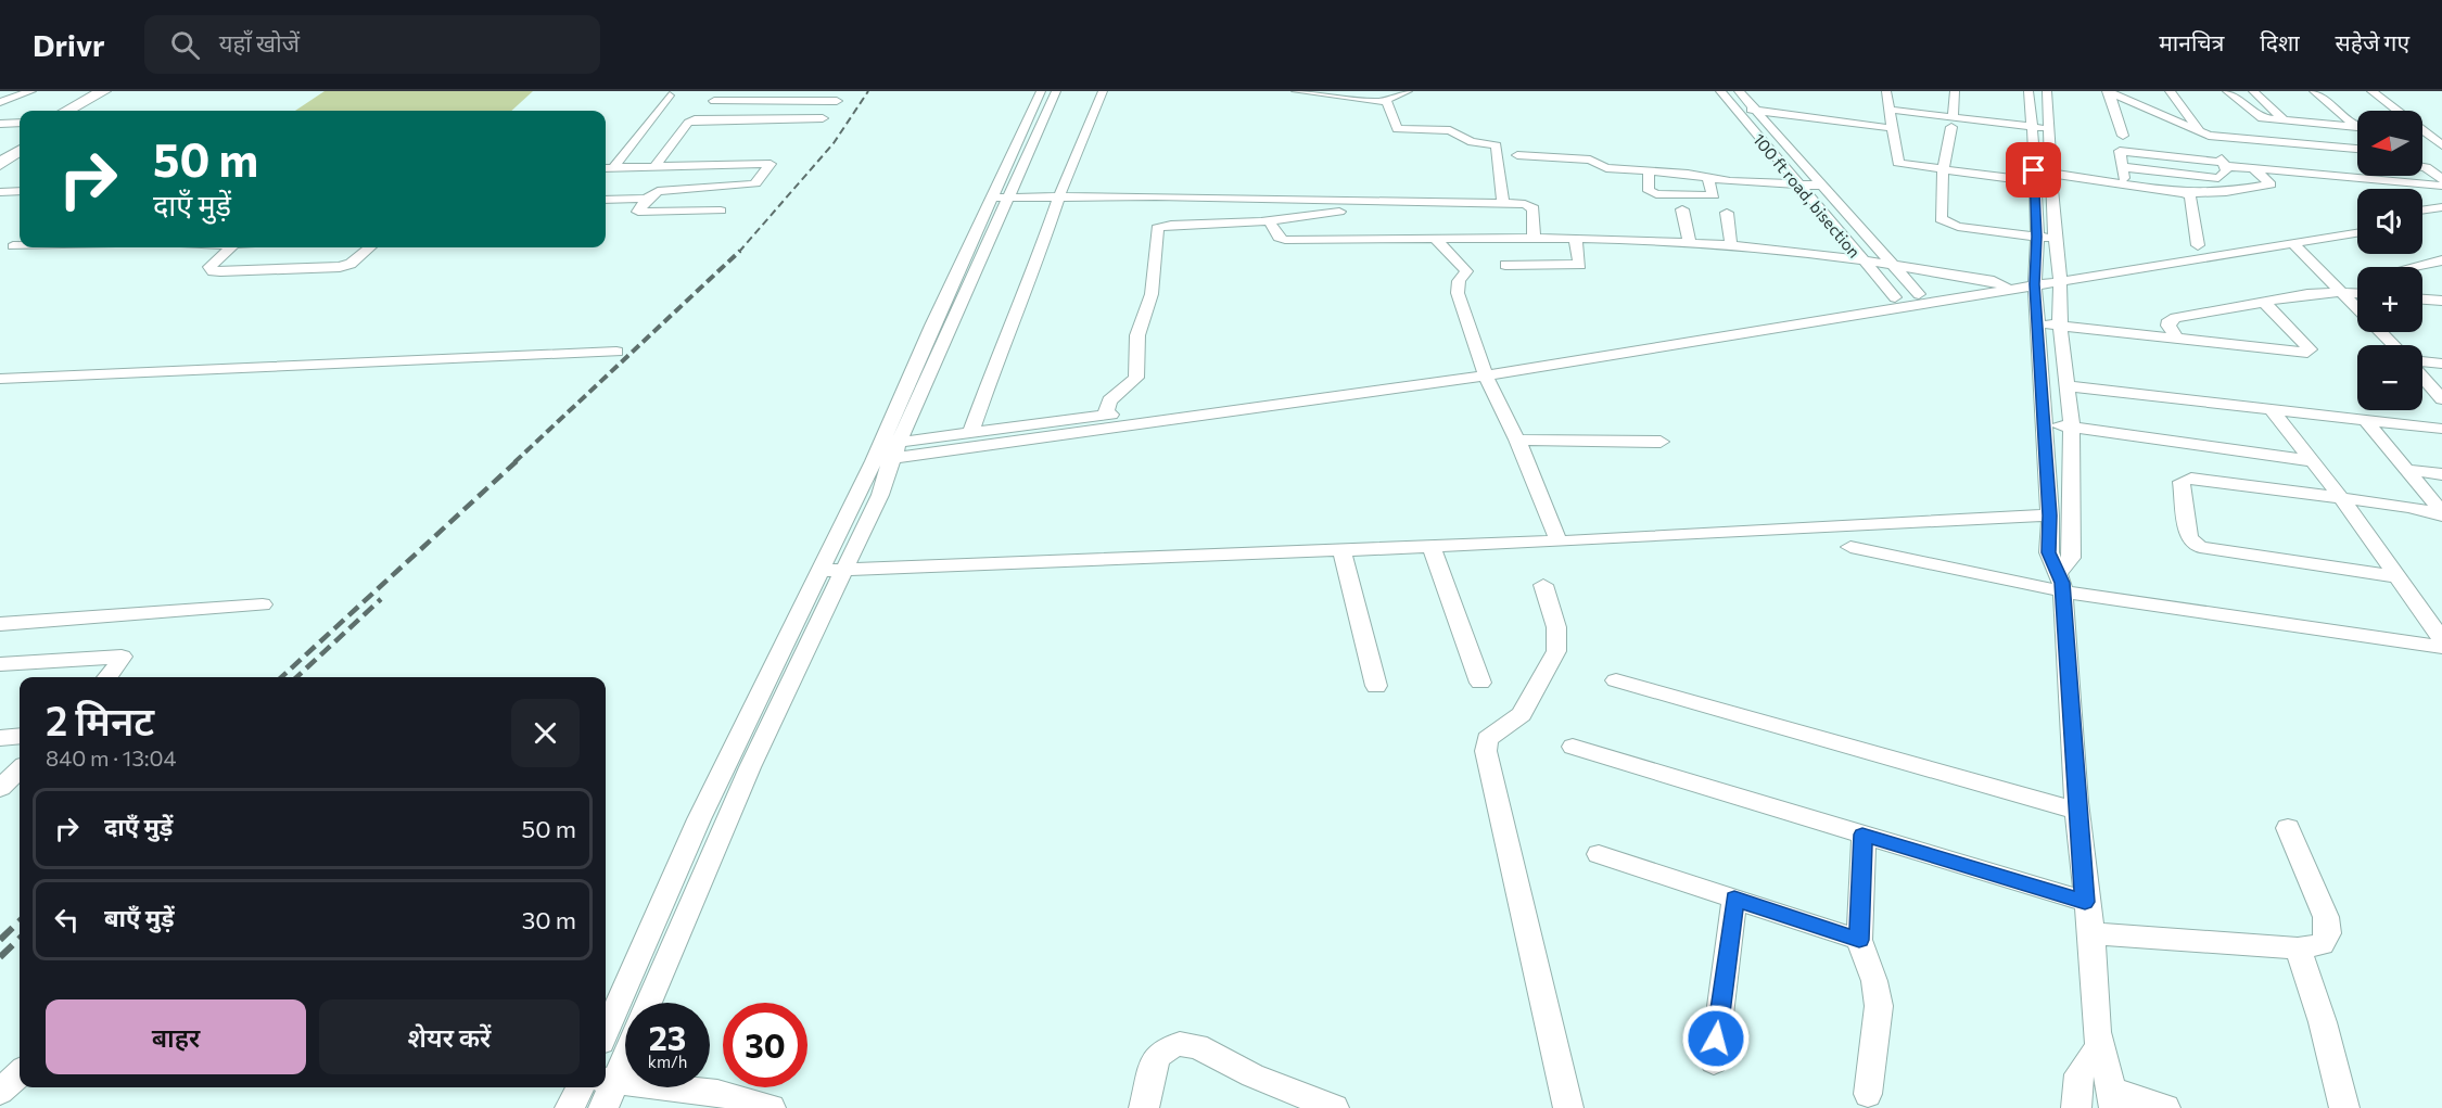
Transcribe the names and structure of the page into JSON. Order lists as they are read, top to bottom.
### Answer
{
  "streets": {
    "street": ["100 ft road, bisection"]
  },
  "north": "left",
  "page": {
    "header": "Drivr",
    "search": "यहाँ खोजें",
    "nav": ["मानचित्र", "दिशा", "सहेजे गए"],
    "map_buttons": ["+", "−"],
    "turn": ["50 m", "दाएँ मुड़ें"],
    "heading": ["2 मिनट", "840 m · 13:04"],
    "list": [
      {
        "name": "दाएँ मुड़ें",
        "value": "50 m"
      },
      {
        "name": "बाएँ मुड़ें",
        "value": "30 m"
      }
    ],
    "buttons": ["बाहर", "शेयर करें"],
    "speed": "23 km/h",
    "limit": "30"
  }
}
